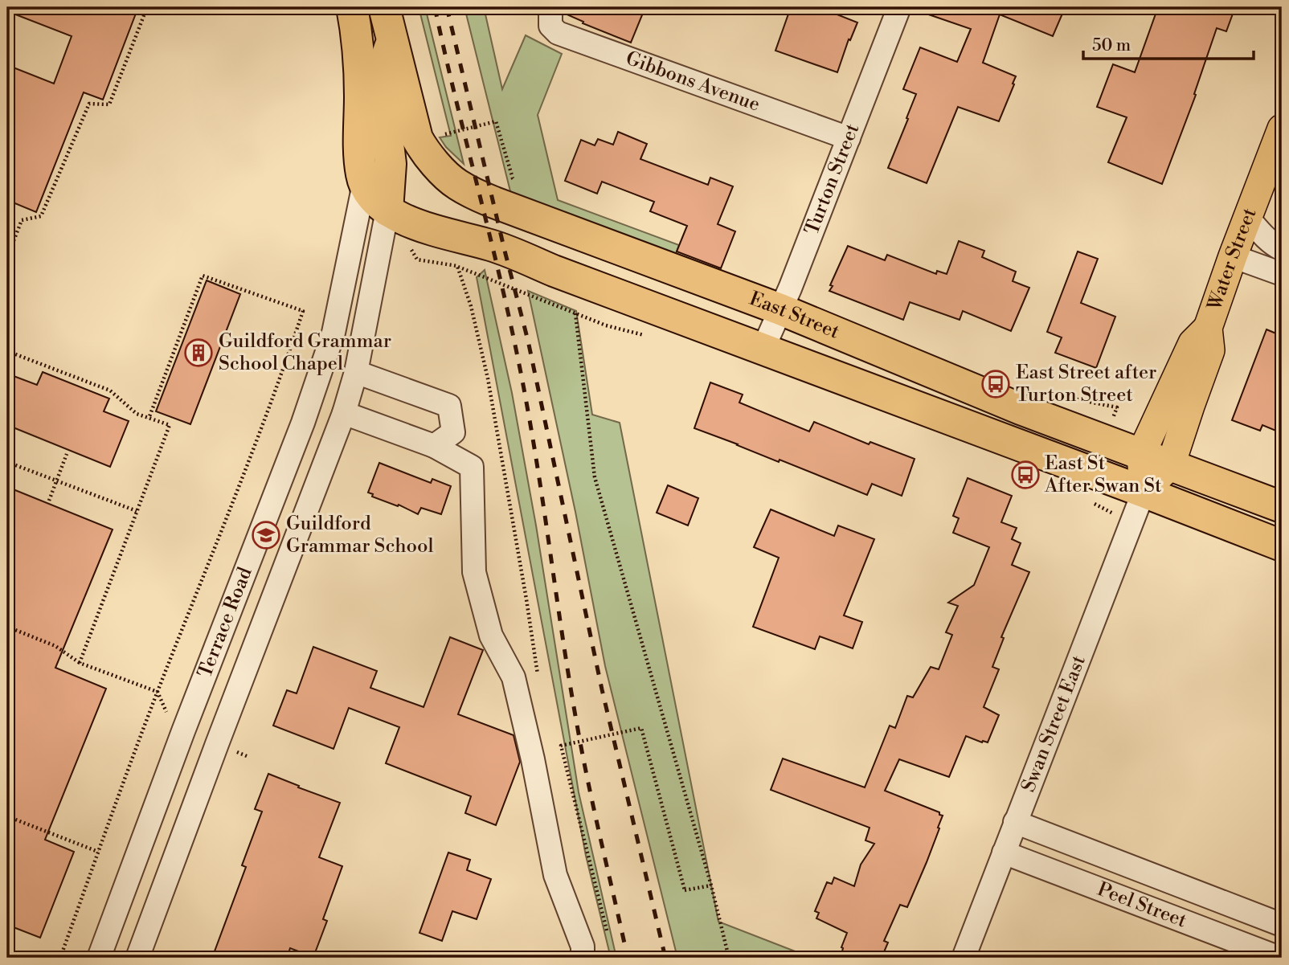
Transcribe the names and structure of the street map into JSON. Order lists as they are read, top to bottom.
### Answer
{
  "streets": {
    "highway": ["East Street"],
    "main road": ["Water Street"],
    "street": [
      "Gibbons Avenue",
      "Turton Street",
      "Terrace Road",
      "Swan Street East",
      "Peel Street"
    ]
  },
  "crossings": [
    ["Gibbons Avenue", "Turton Street"],
    ["Turton Street", "East Street"],
    ["Water Street", "East Street"],
    ["Water Street", "Swan Street East"],
    ["East Street", "Terrace Road"],
    ["East Street", "Swan Street East"],
    ["Swan Street East", "Peel Street"]
  ],
  "places": {
    "building": ["Guildford Grammar School Chapel"],
    "bus stop": ["East Street after Turton Street", "East St After Swan St"],
    "school or university": ["Guildford Grammar School"]
  },
  "scale_bar": "50 m"
}
